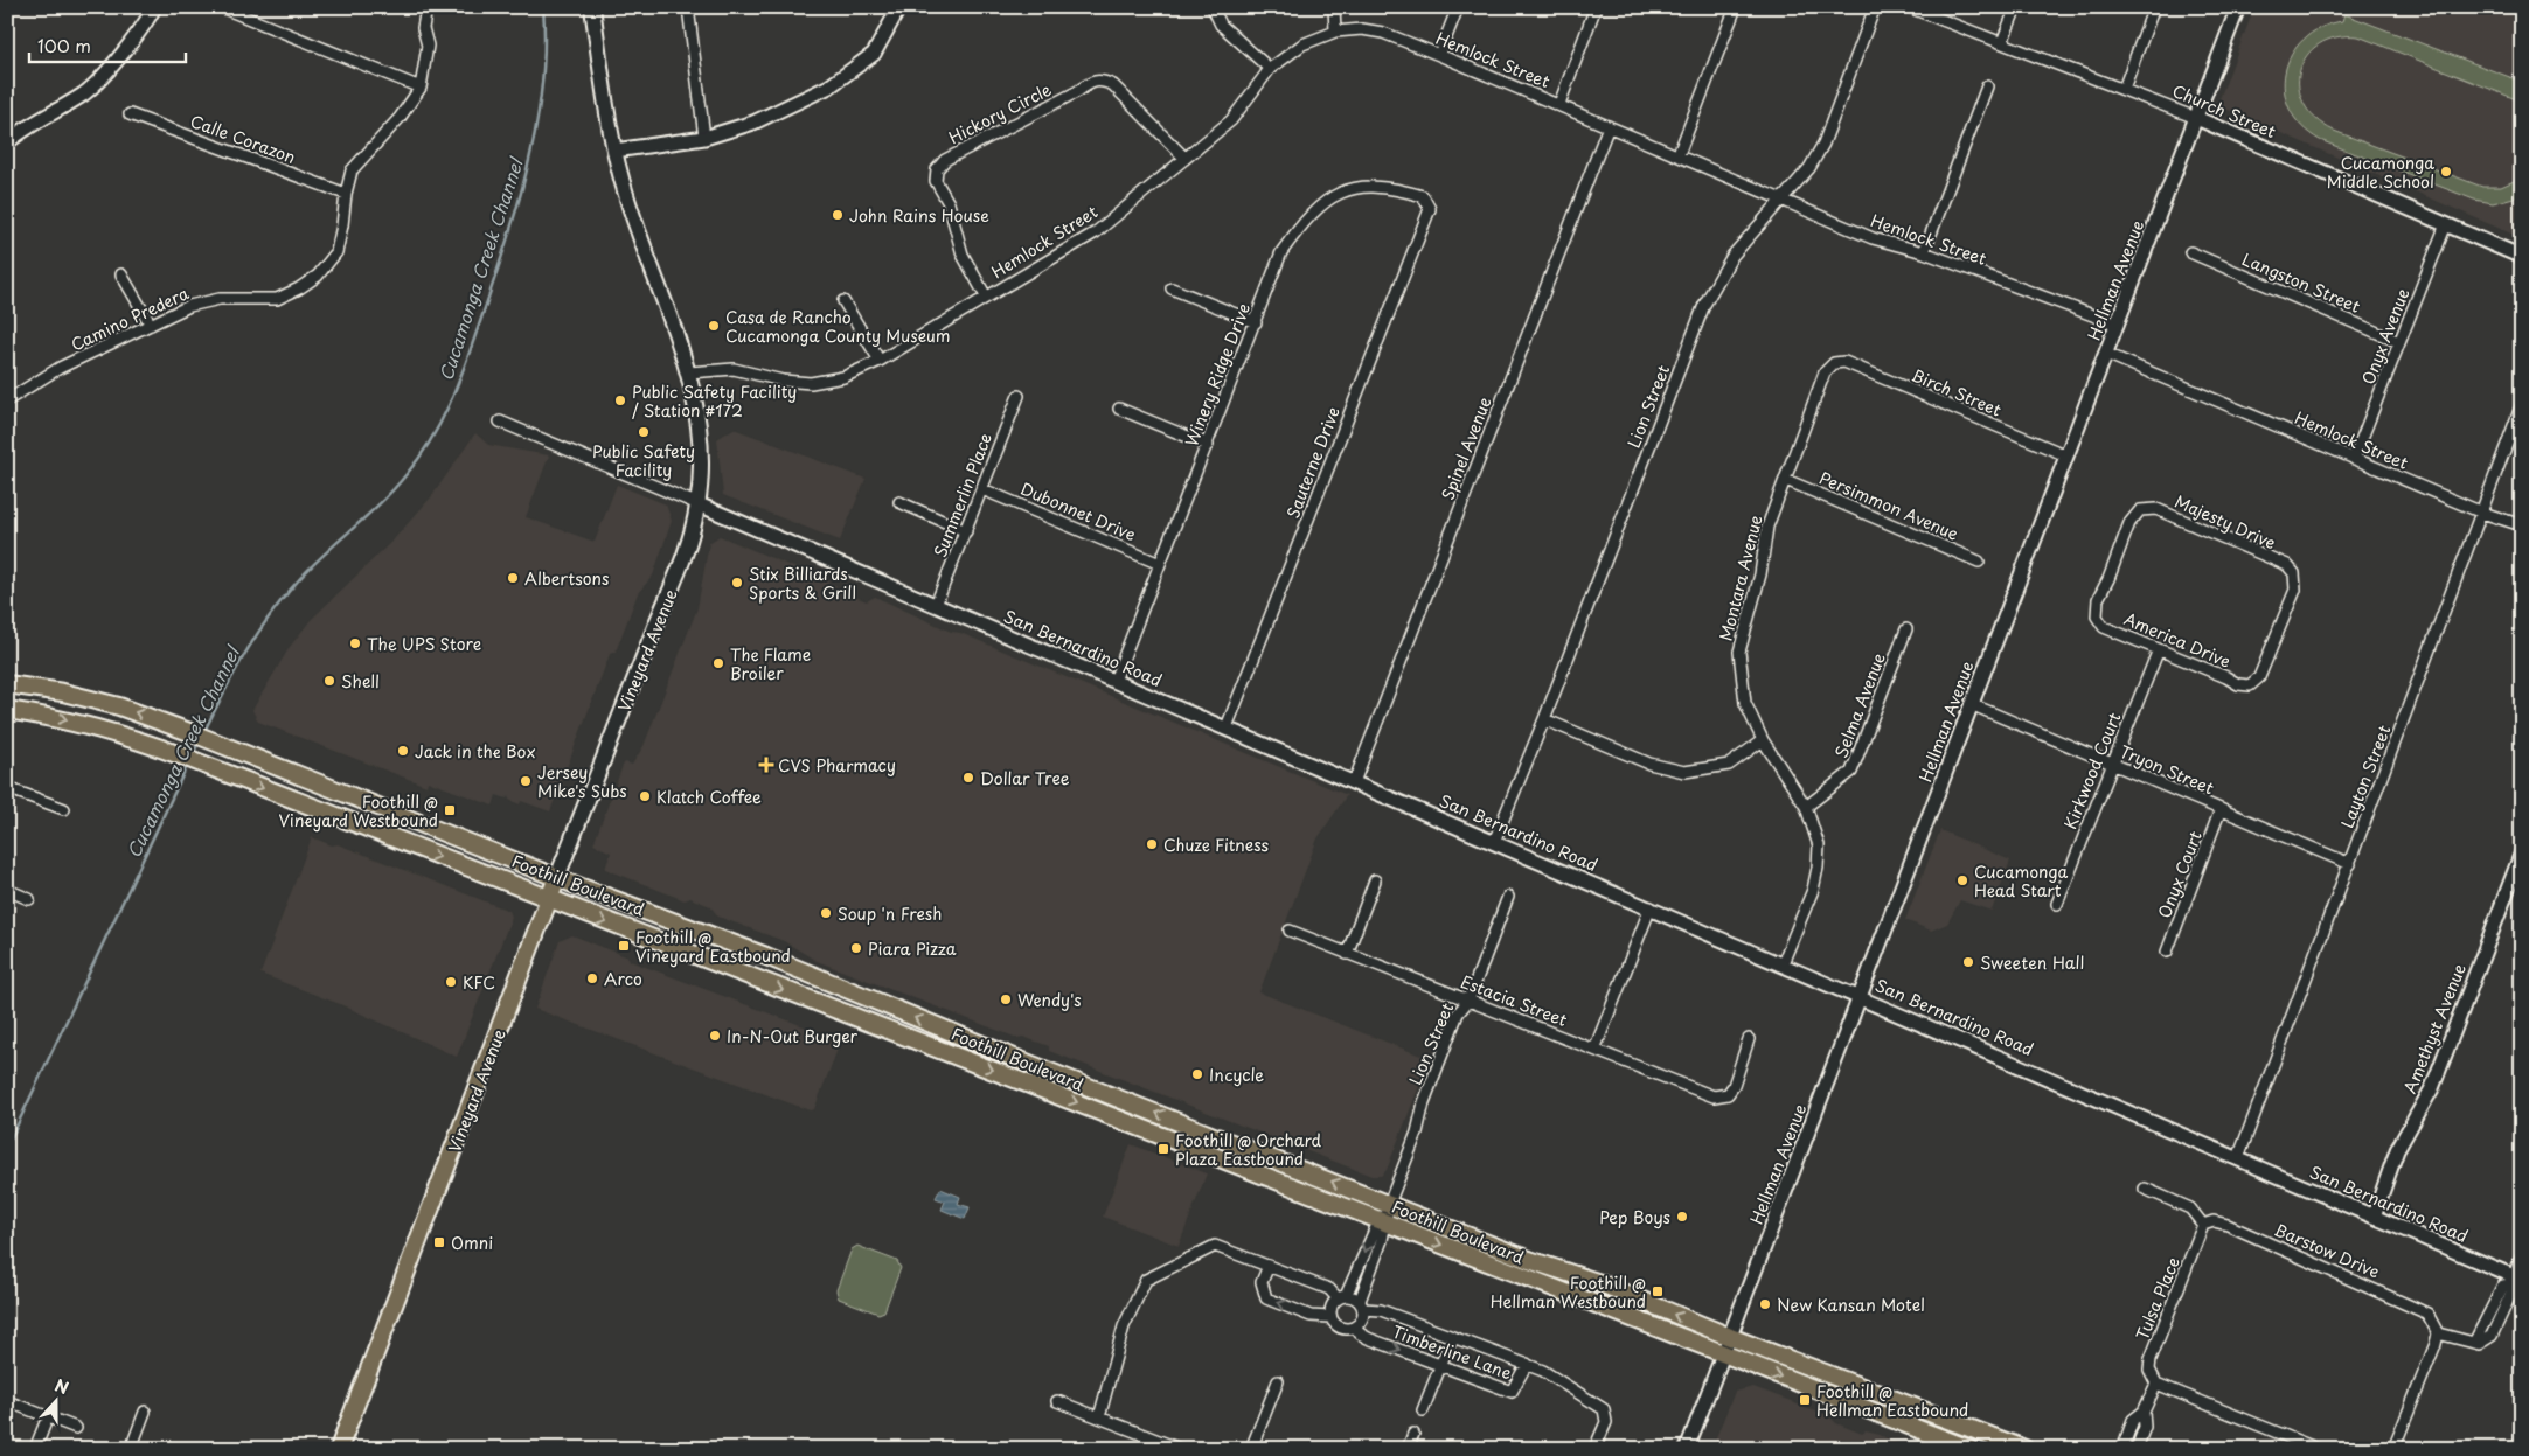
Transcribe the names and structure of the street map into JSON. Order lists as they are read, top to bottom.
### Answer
{
  "streets": {
    "main road": ["Vineyard Avenue", "Foothill Boulevard"],
    "street": [
      "Hemlock Street",
      "Church Street",
      "Hickory Circle",
      "Calle Corazon",
      "Hellman Avenue",
      "Langston Street",
      "Camino Predera",
      "Onyx Avenue",
      "Winery Ridge Drive",
      "Birch Street",
      "Lion Street",
      "Spinel Avenue",
      "Sauterne Drive",
      "Summerlin Place",
      "Persimmon Avenue",
      "Dubonnet Drive",
      "Majesty Drive",
      "Montara Avenue",
      "America Drive",
      "San Bernardino Road",
      "Selma Avenue",
      "Tryon Street",
      "Kirkwood Court",
      "Layton Street",
      "Onyx Court",
      "Estacia Street",
      "Amethyst Avenue",
      "Barstow Drive",
      "Tulsa Place",
      "Timberline Lane"
    ]
  },
  "crossings": [
    ["Hemlock Street", "Hickory Circle"],
    ["Hemlock Street", "Hellman Avenue"],
    ["Hemlock Street", "Onyx Avenue"],
    ["Hemlock Street", "Lion Street"],
    ["Hemlock Street", "Spinel Avenue"],
    ["Hemlock Street", "Vineyard Avenue"],
    ["Hemlock Street", "Layton Street"],
    ["Church Street", "Hellman Avenue"],
    ["Church Street", "Onyx Avenue"],
    ["Calle Corazon", "Camino Predera"],
    ["Hellman Avenue", "Birch Street"],
    ["Hellman Avenue", "San Bernardino Road"],
    ["Hellman Avenue", "Tryon Street"],
    ["Hellman Avenue", "Foothill Boulevard"],
    ["Langston Street", "Onyx Avenue"],
    ["Winery Ridge Drive", "Sauterne Drive"],
    ["Winery Ridge Drive", "Dubonnet Drive"],
    ["Winery Ridge Drive", "San Bernardino Road"],
    ["Birch Street", "Montara Avenue"],
    ["Lion Street", "San Bernardino Road"],
    ["Lion Street", "Foothill Boulevard"],
    ["Lion Street", "Estacia Street"],
    ["Spinel Avenue", "San Bernardino Road"],
    ["Sauterne Drive", "San Bernardino Road"],
    ["Summerlin Place", "Dubonnet Drive"],
    ["Summerlin Place", "San Bernardino Road"],
    ["Persimmon Avenue", "Montara Avenue"],
    ["Majesty Drive", "America Drive"],
    ["Montara Avenue", "San Bernardino Road"],
    ["Montara Avenue", "Selma Avenue"],
    ["America Drive", "Kirkwood Court"],
    ["San Bernardino Road", "Vineyard Avenue"],
    ["San Bernardino Road", "Layton Street"],
    ["San Bernardino Road", "Amethyst Avenue"],
    ["Vineyard Avenue", "Foothill Boulevard"],
    ["Tryon Street", "Kirkwood Court"],
    ["Tryon Street", "Layton Street"],
    ["Tryon Street", "Onyx Court"],
    ["Barstow Drive", "Tulsa Place"]
  ],
  "water": ["Cucamonga Creek Channel"],
  "places": {
    "other": [
      "Cucamonga Middle School",
      "John Rains House",
      "Casa de Rancho Cucamonga County Museum",
      "Public Safety Facility / Station #172",
      "Public Safety Facility",
      "Albertsons",
      "Stix Billiards Sports & Grill",
      "The UPS Store",
      "The Flame Broiler",
      "Shell",
      "Jack in the Box",
      "Dollar Tree",
      "Jersey Mike's Subs",
      "Klatch Coffee",
      "Chuze Fitness",
      "Cucamonga Head Start",
      "Soup 'n Fresh",
      "Piara Pizza",
      "Sweeten Hall",
      "Arco",
      "KFC",
      "Wendy's",
      "In-N-Out Burger",
      "Incycle",
      "Pep Boys",
      "New Kansan Motel"
    ],
    "health": ["CVS Pharmacy"],
    "transit": [
      "Foothill @ Vineyard Westbound",
      "Foothill @ Vineyard Eastbound",
      "Foothill @ Orchard Plaza Eastbound",
      "Omni",
      "Foothill @ Hellman Westbound",
      "Foothill @ Hellman Eastbound"
    ]
  },
  "scale_bar": "100 m",
  "north": "top"
}
